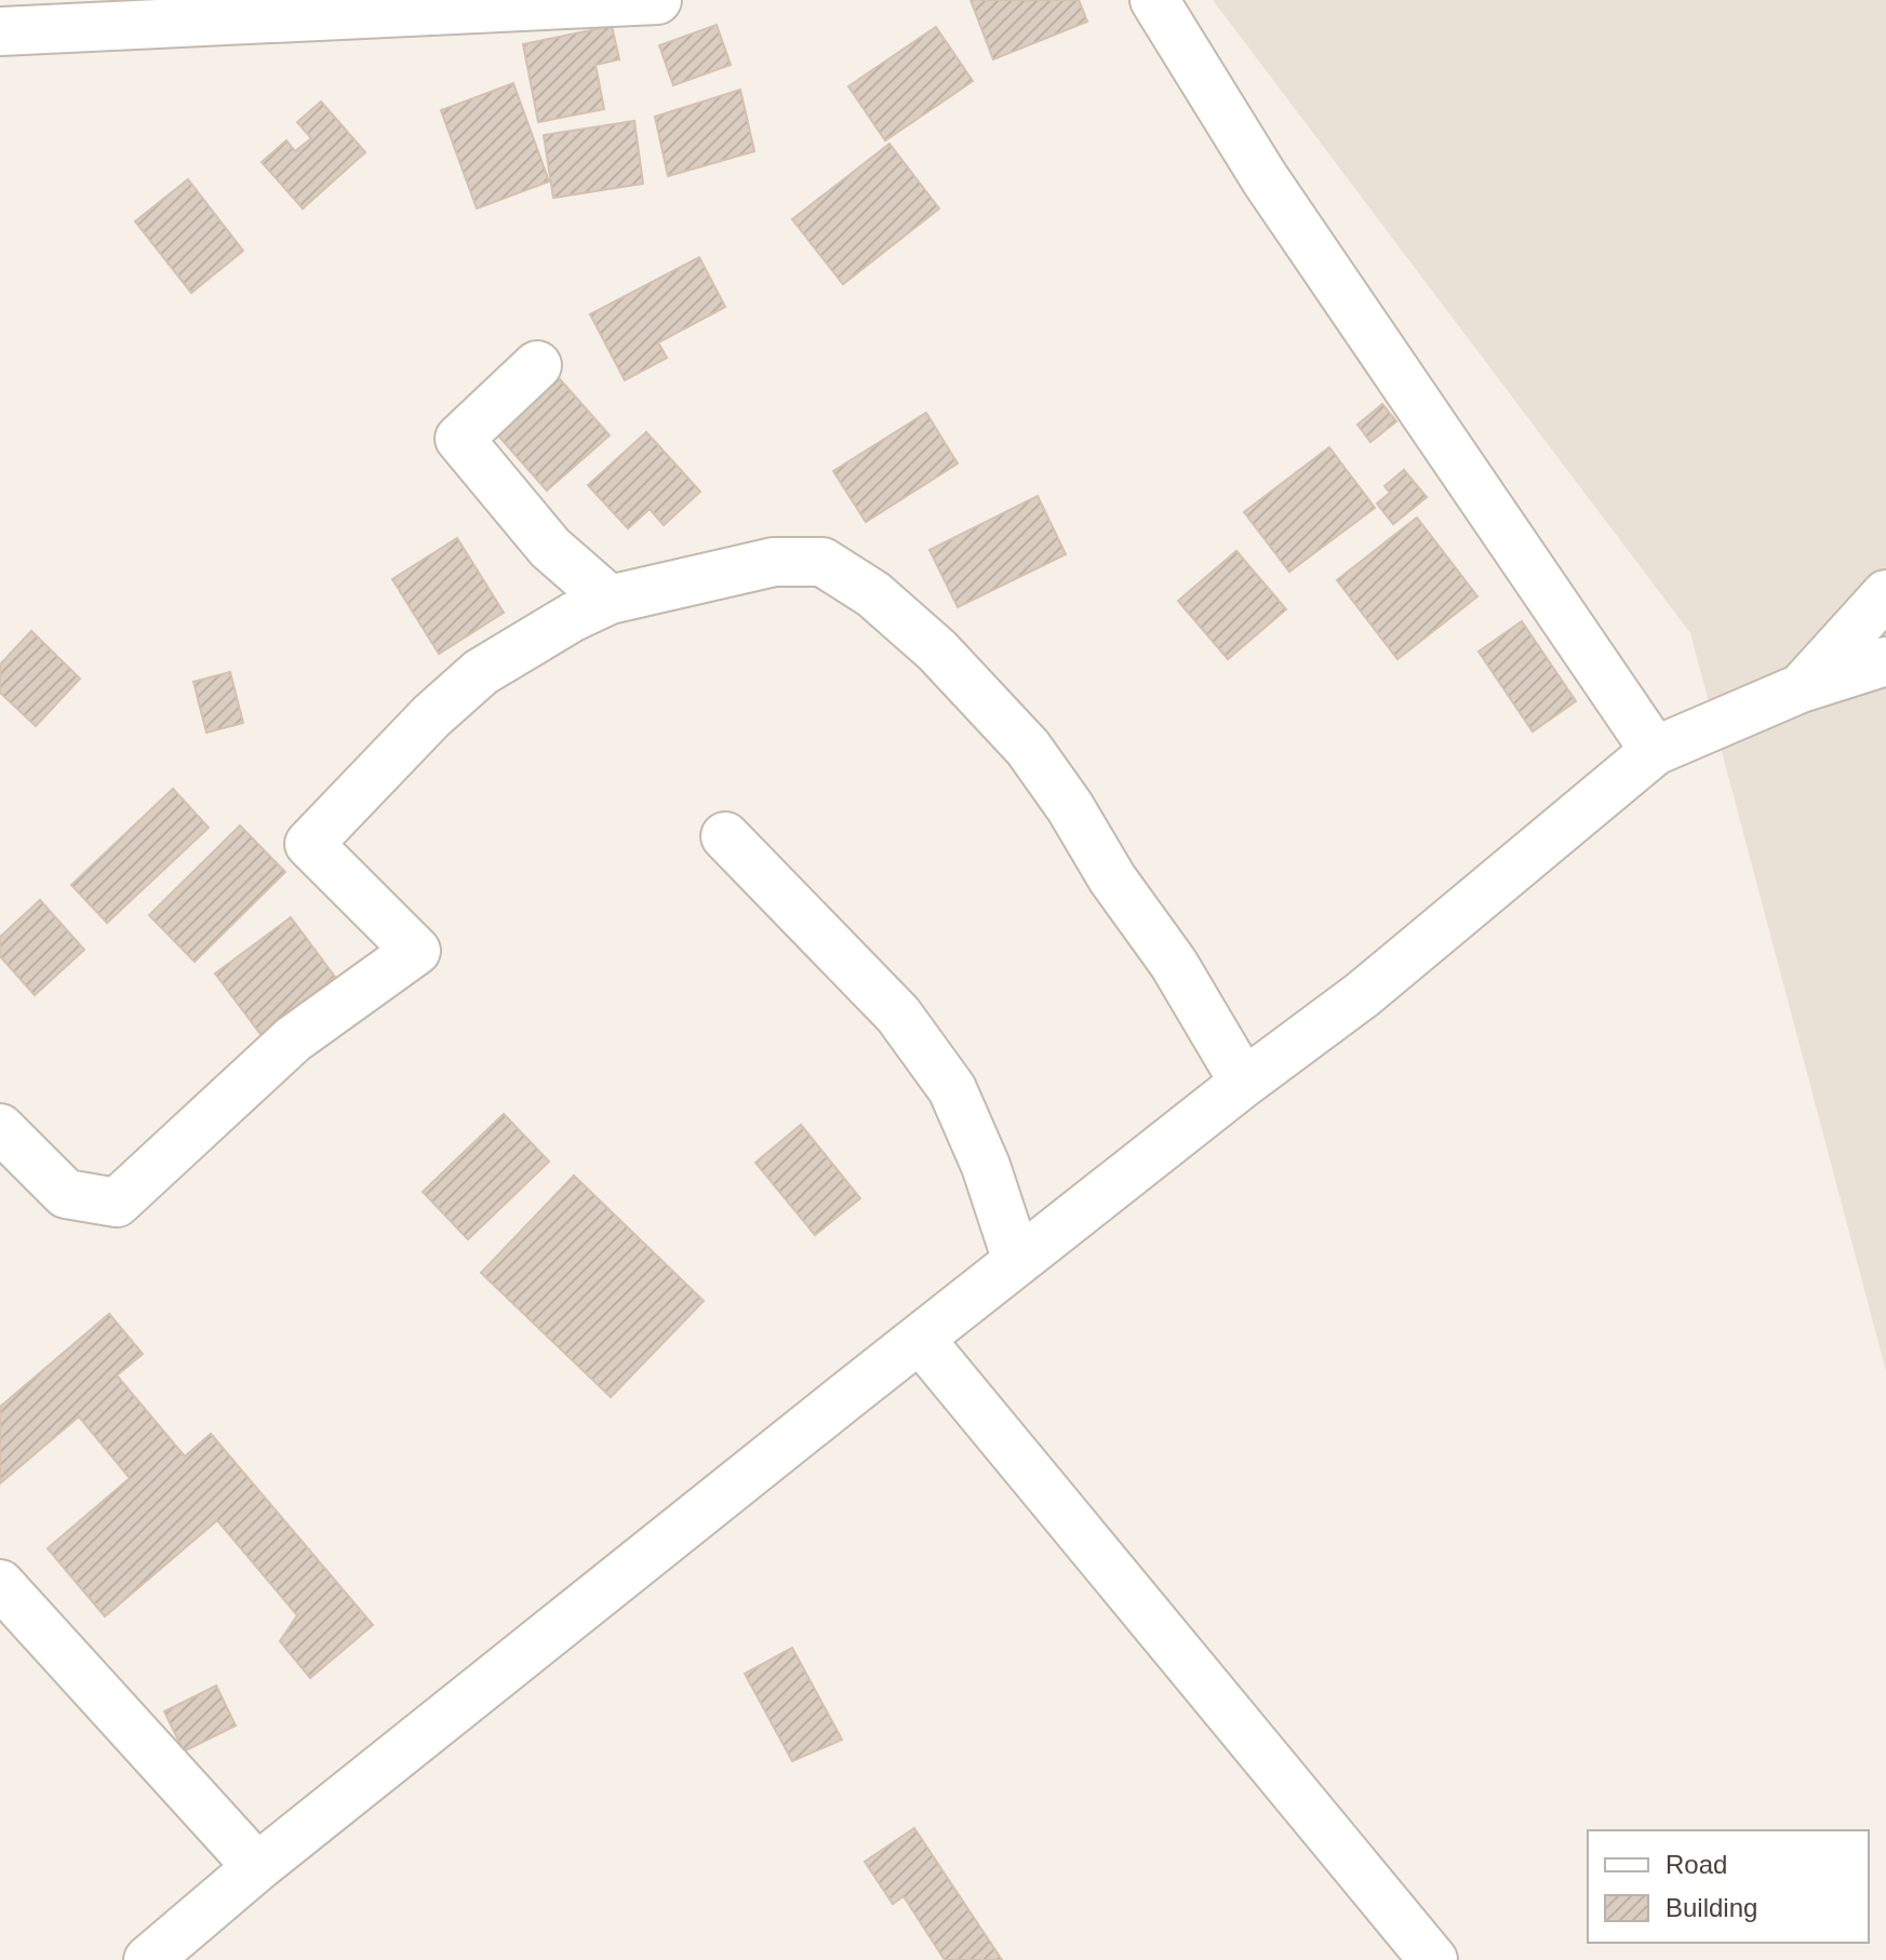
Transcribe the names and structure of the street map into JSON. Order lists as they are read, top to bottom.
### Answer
{
  "legend": ["Road", "Building"]
}
